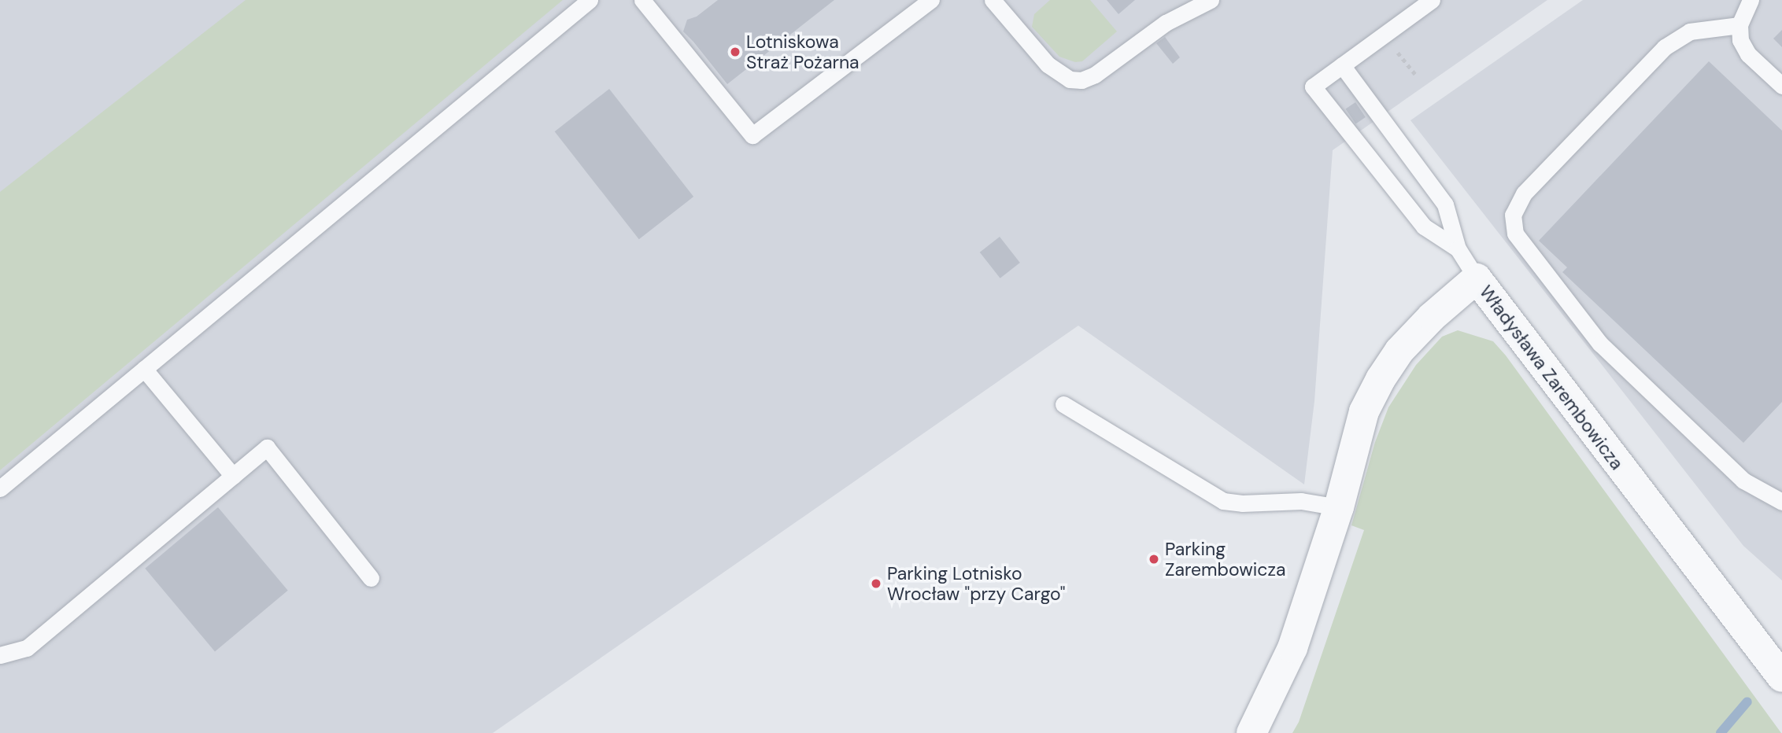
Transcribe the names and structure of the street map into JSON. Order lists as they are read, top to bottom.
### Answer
{
  "streets": {
    "street": ["Władysława Zarembowicza"]
  },
  "places": ["Lotniskowa Straż Pożarna", "Parking Zarembowicza", "Parking Lotnisko Wrocław \"przy Cargo\""]
}
